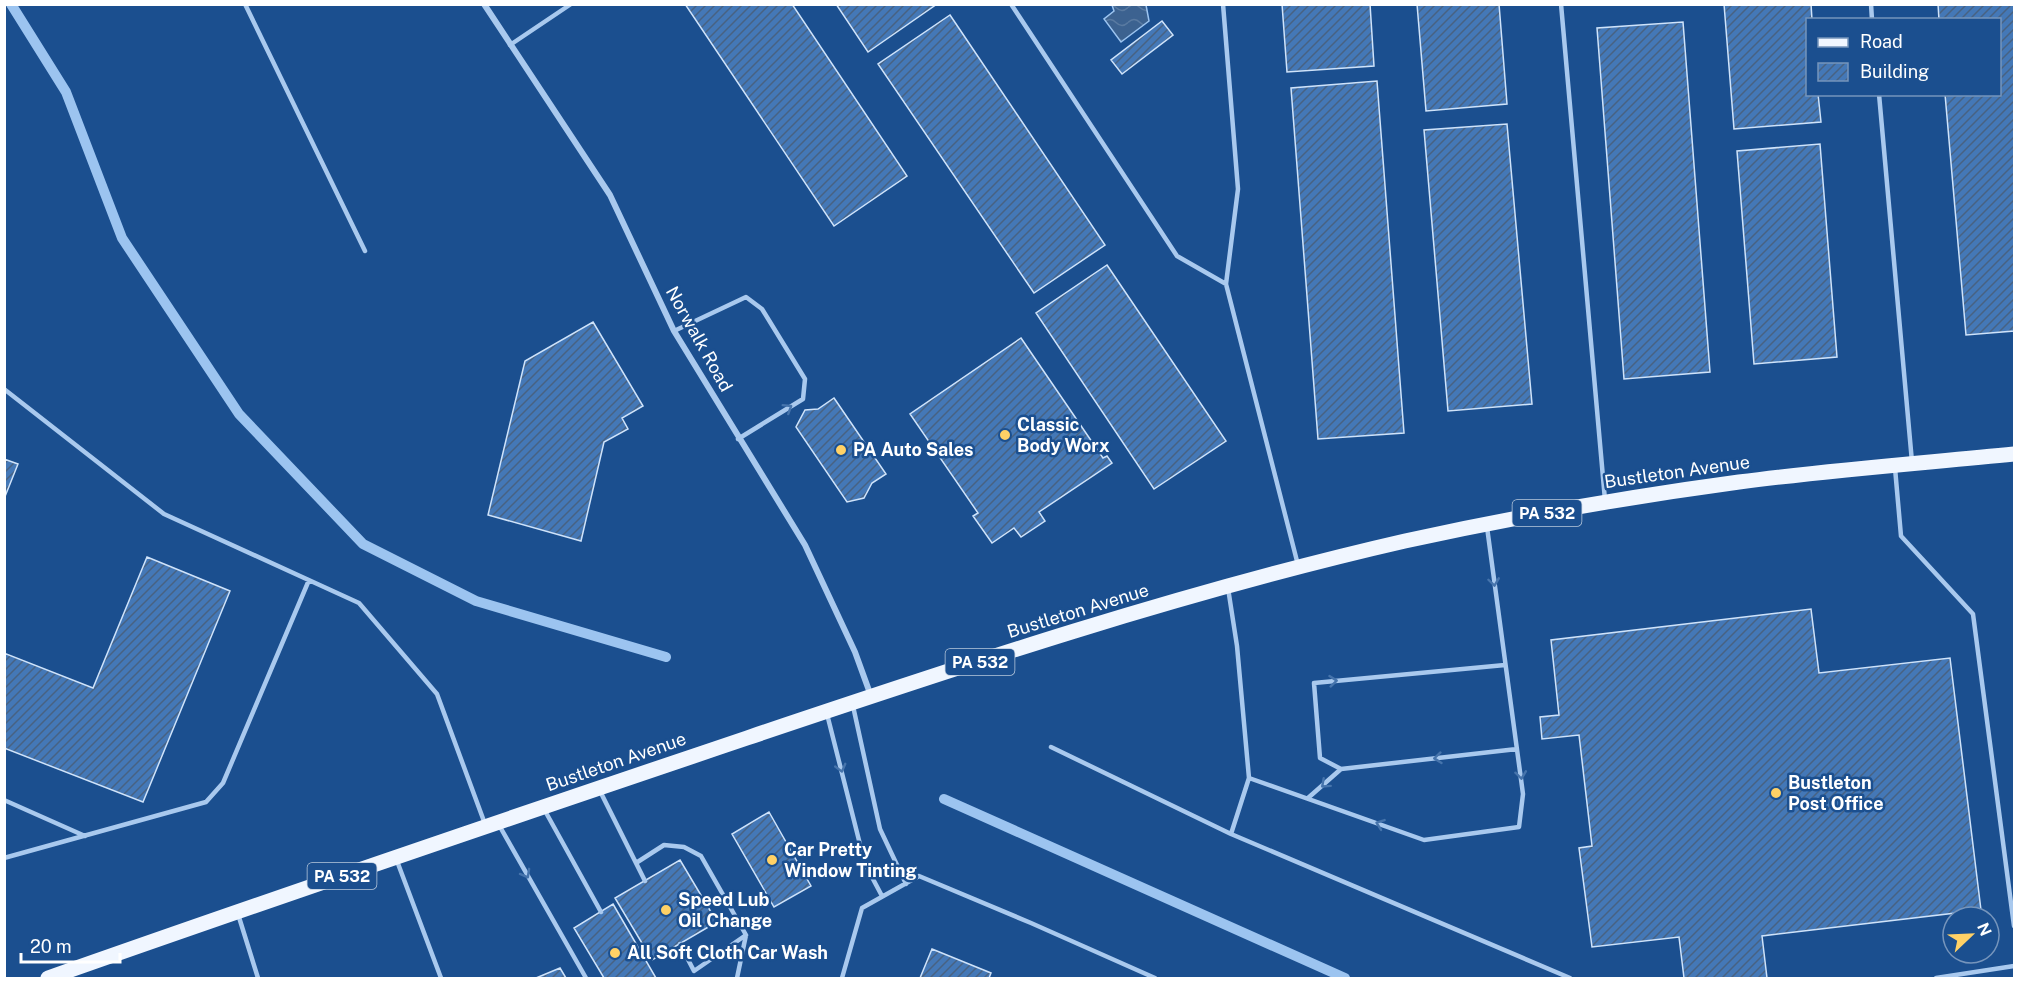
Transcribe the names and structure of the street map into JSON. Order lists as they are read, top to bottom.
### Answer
{
  "streets": {
    "main road": ["Bustleton Avenue", "PA 532"],
    "street": ["Norwalk Road"]
  },
  "crossings": [
    ["Norwalk Road", "Bustleton Avenue"]
  ],
  "places": [
    "Classic Body Worx",
    "PA Auto Sales",
    "Bustleton Post Office",
    "Car Pretty Window Tinting",
    "Speed Lub Oil Change",
    "All Soft Cloth Car Wash"
  ],
  "legend": ["Road", "Building"],
  "scale_bar": "20 m",
  "north": "top right"
}
